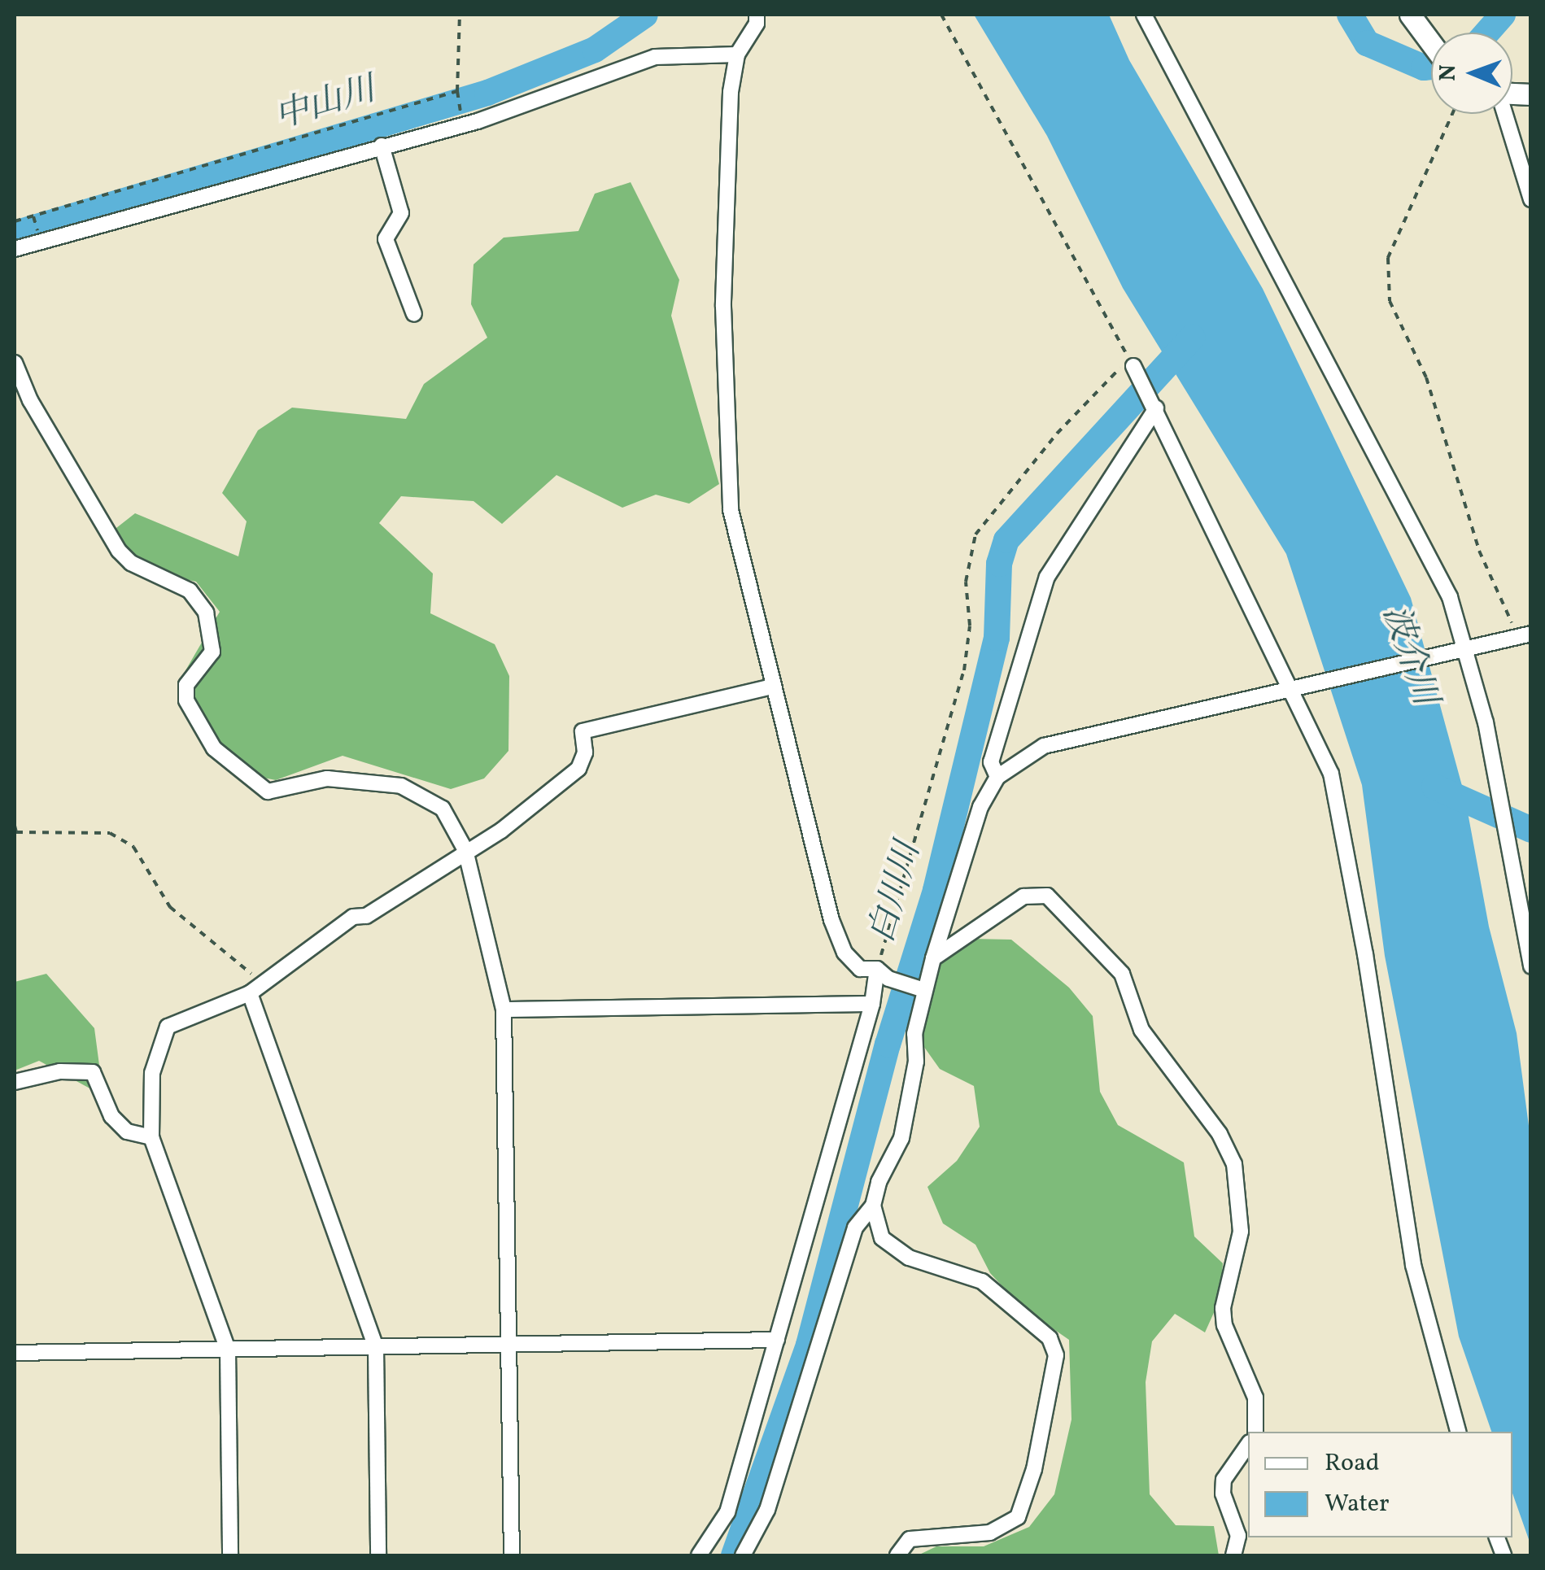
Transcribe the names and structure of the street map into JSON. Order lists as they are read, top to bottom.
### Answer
{
  "water": ["中山川", "波介川", "白川川"],
  "legend": ["Road", "Water"],
  "north": "left"
}
